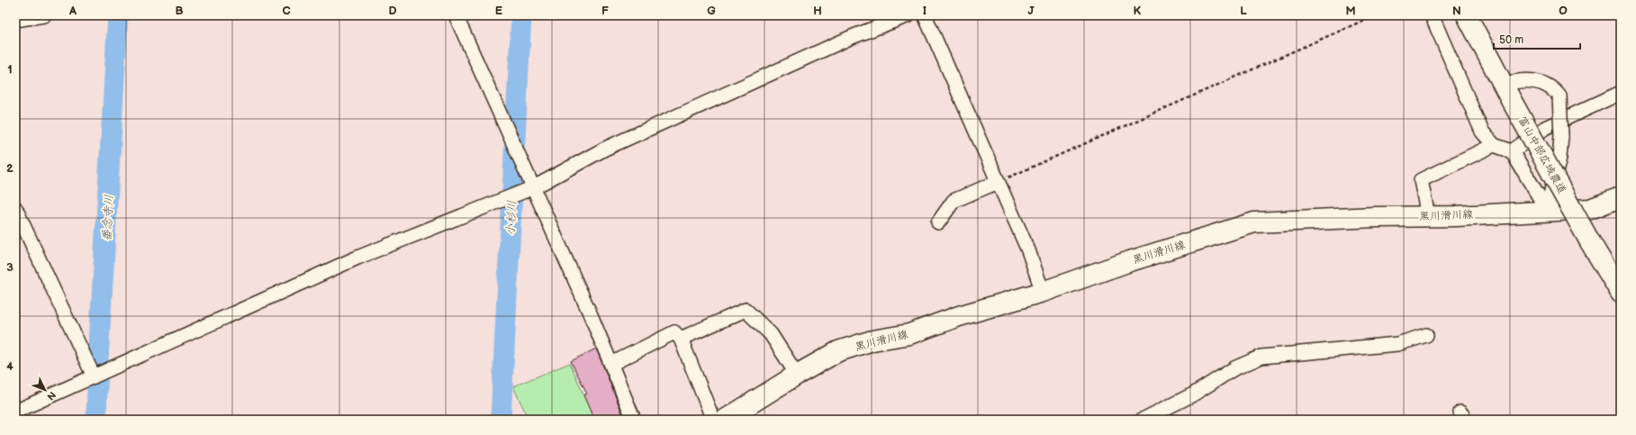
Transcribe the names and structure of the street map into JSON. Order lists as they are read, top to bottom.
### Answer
{
  "streets": {
    "main road": ["富山中部広域農道", "黒川滑川線"]
  },
  "water": ["番念寺川", "小杉川"],
  "scale_bar": "50 m",
  "north": "bottom right",
  "grid": {
    "columns": [
      "A",
      "B",
      "C",
      "D",
      "E",
      "F",
      "G",
      "H",
      "I",
      "J",
      "K",
      "L",
      "M",
      "N",
      "O"
    ],
    "rows": [
      "1",
      "2",
      "3",
      "4"
    ]
  }
}
